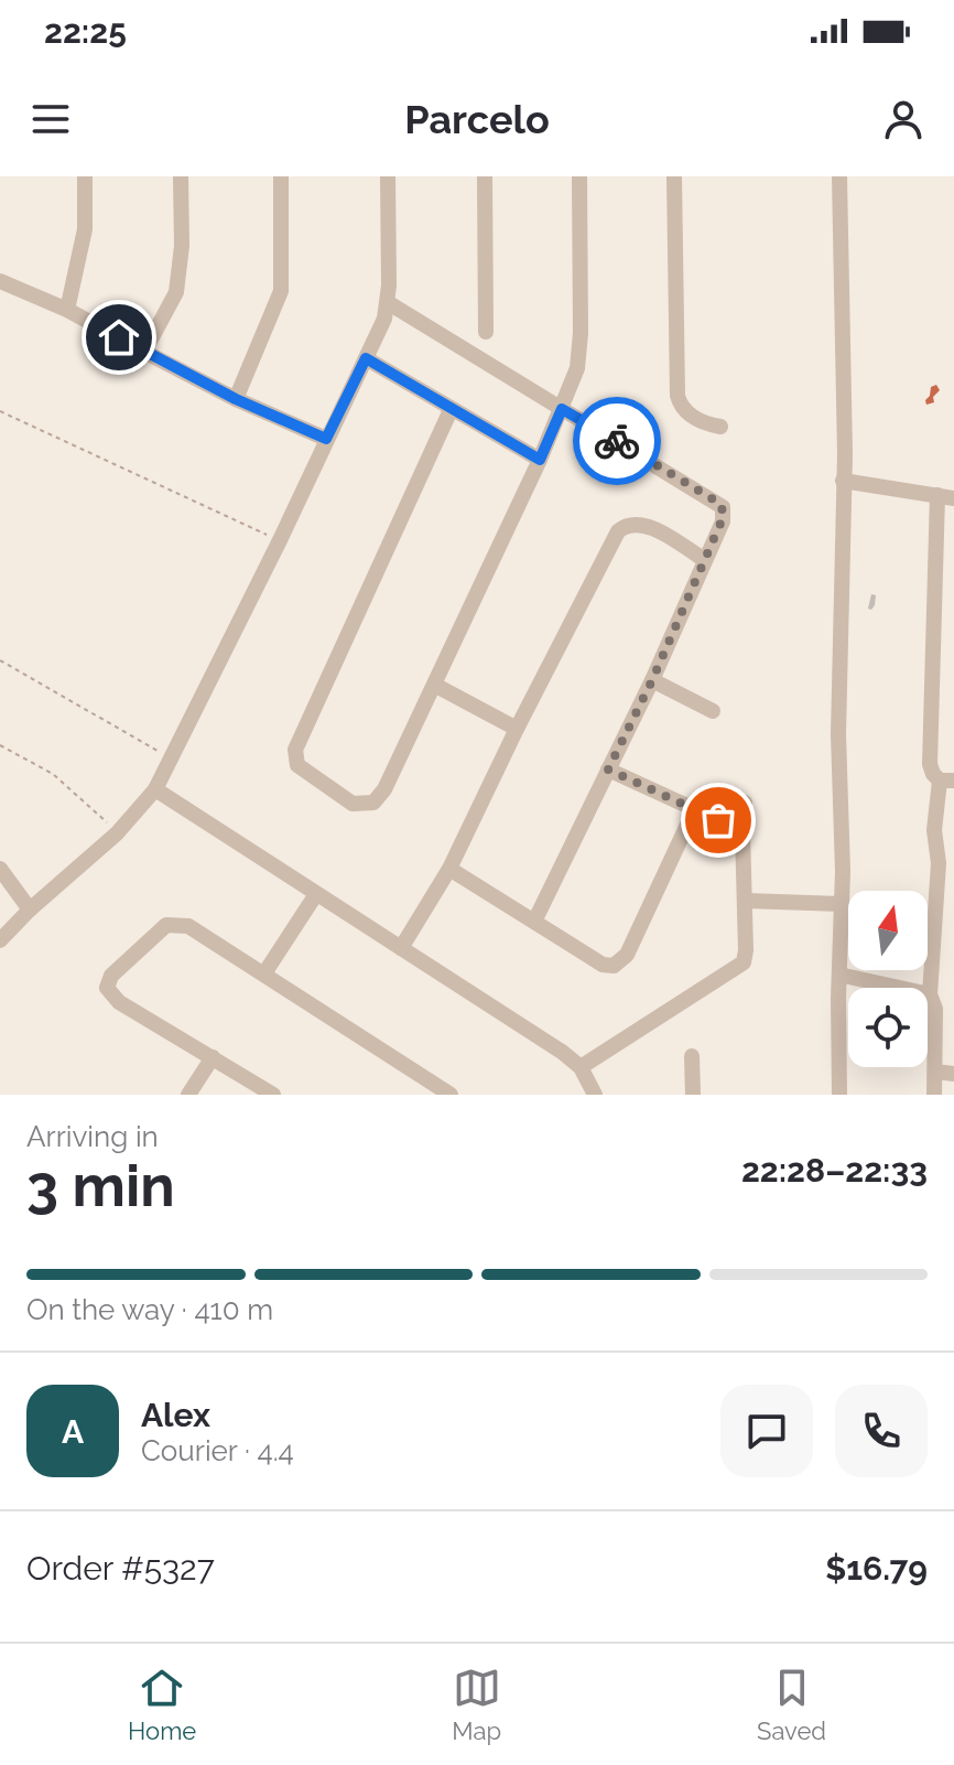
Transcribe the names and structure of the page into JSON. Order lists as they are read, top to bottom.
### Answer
{
  "north": "top",
  "page": {
    "status": "22:25",
    "header": "Parcelo",
    "heading": ["3 min", "Arriving in", "22:28–22:33"],
    "panel": [
      "Alex",
      "Courier · 4.4",
      "Order #5327",
      "$16.79"
    ],
    "bar": "On the way · 410 m",
    "round": "A",
    "tabs": ["Home", "Map", "Saved"]
  }
}
